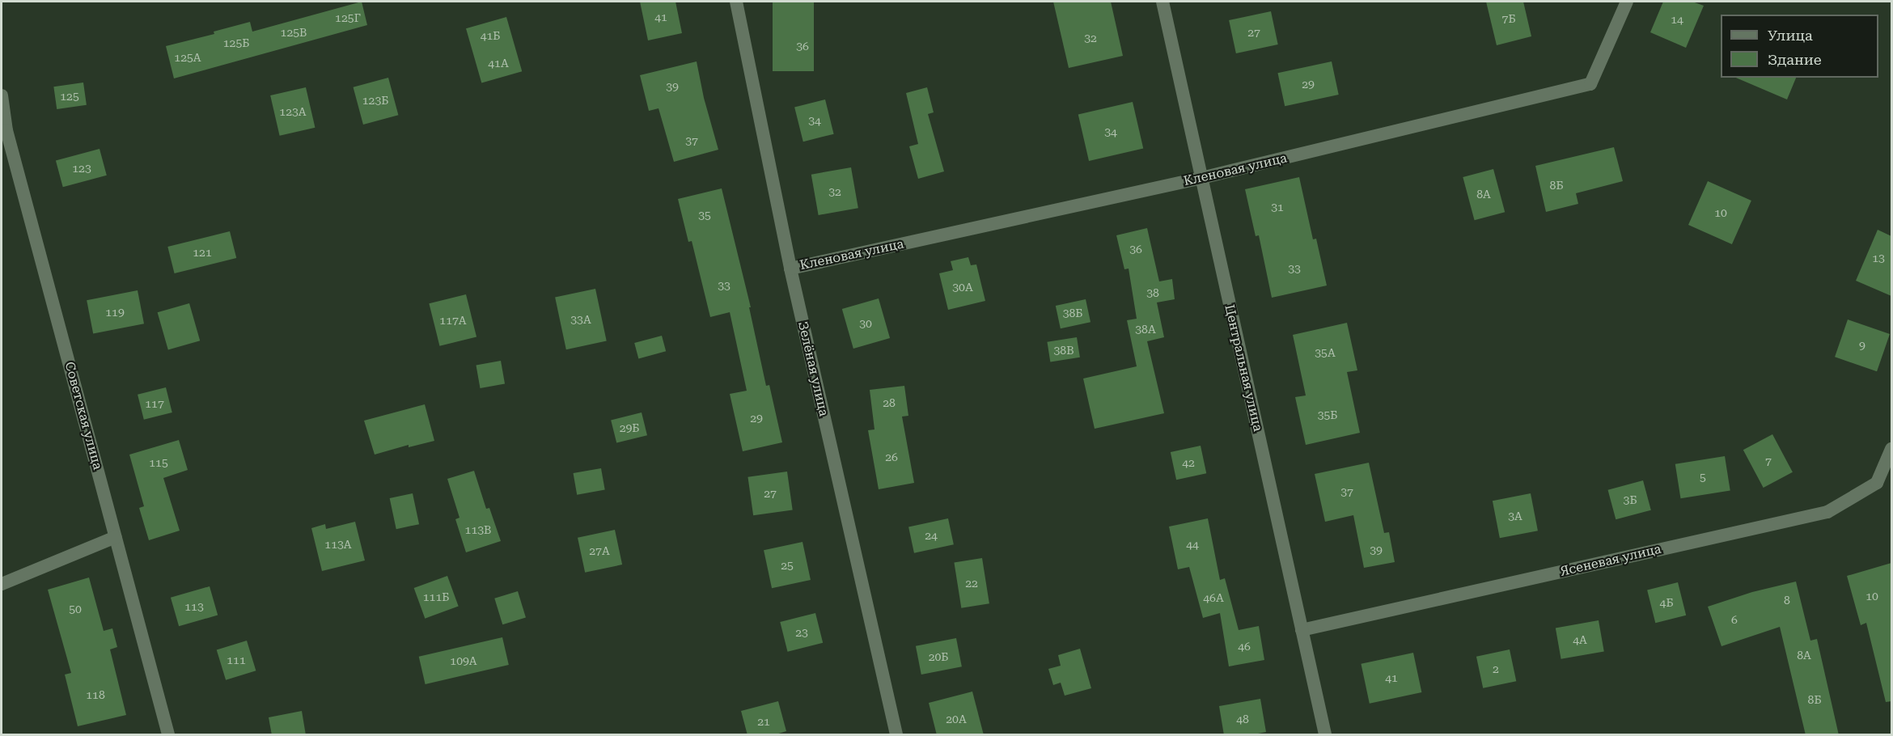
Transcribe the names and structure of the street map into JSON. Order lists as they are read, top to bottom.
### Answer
{
  "streets": {
    "street": [
      "Кленовая улица",
      "Центральная улица",
      "Зелёная улица",
      "Советская улица",
      "Ясеневая улица"
    ]
  },
  "crossings": [
    ["Кленовая улица", "Центральная улица"],
    ["Кленовая улица", "Зелёная улица"],
    ["Центральная улица", "Ясеневая улица"]
  ],
  "house_numbers": [
    "41",
    "125Г",
    "7Б",
    "14",
    "125В",
    "27",
    "41Б",
    "32",
    "125Б",
    "36",
    "125А",
    "41А",
    "29",
    "39",
    "125",
    "123Б",
    "123А",
    "34",
    "34",
    "37",
    "123",
    "8Б",
    "32",
    "8А",
    "31",
    "10",
    "35",
    "36",
    "121",
    "13",
    "33",
    "33",
    "30А",
    "38",
    "119",
    "38Б",
    "33А",
    "117А",
    "30",
    "38А",
    "9",
    "38В",
    "35А",
    "28",
    "117",
    "35Б",
    "29",
    "29Б",
    "26",
    "7",
    "115",
    "42",
    "5",
    "37",
    "27",
    "3Б",
    "3А",
    "113В",
    "24",
    "113А",
    "44",
    "39",
    "27А",
    "25",
    "22",
    "10",
    "111Б",
    "46А",
    "8",
    "4Б",
    "113",
    "50",
    "6",
    "23",
    "4А",
    "46",
    "8А",
    "20Б",
    "111",
    "109А",
    "2",
    "41",
    "118",
    "8Б",
    "20А",
    "48",
    "21"
  ],
  "legend": ["Улица", "Здание"]
}
